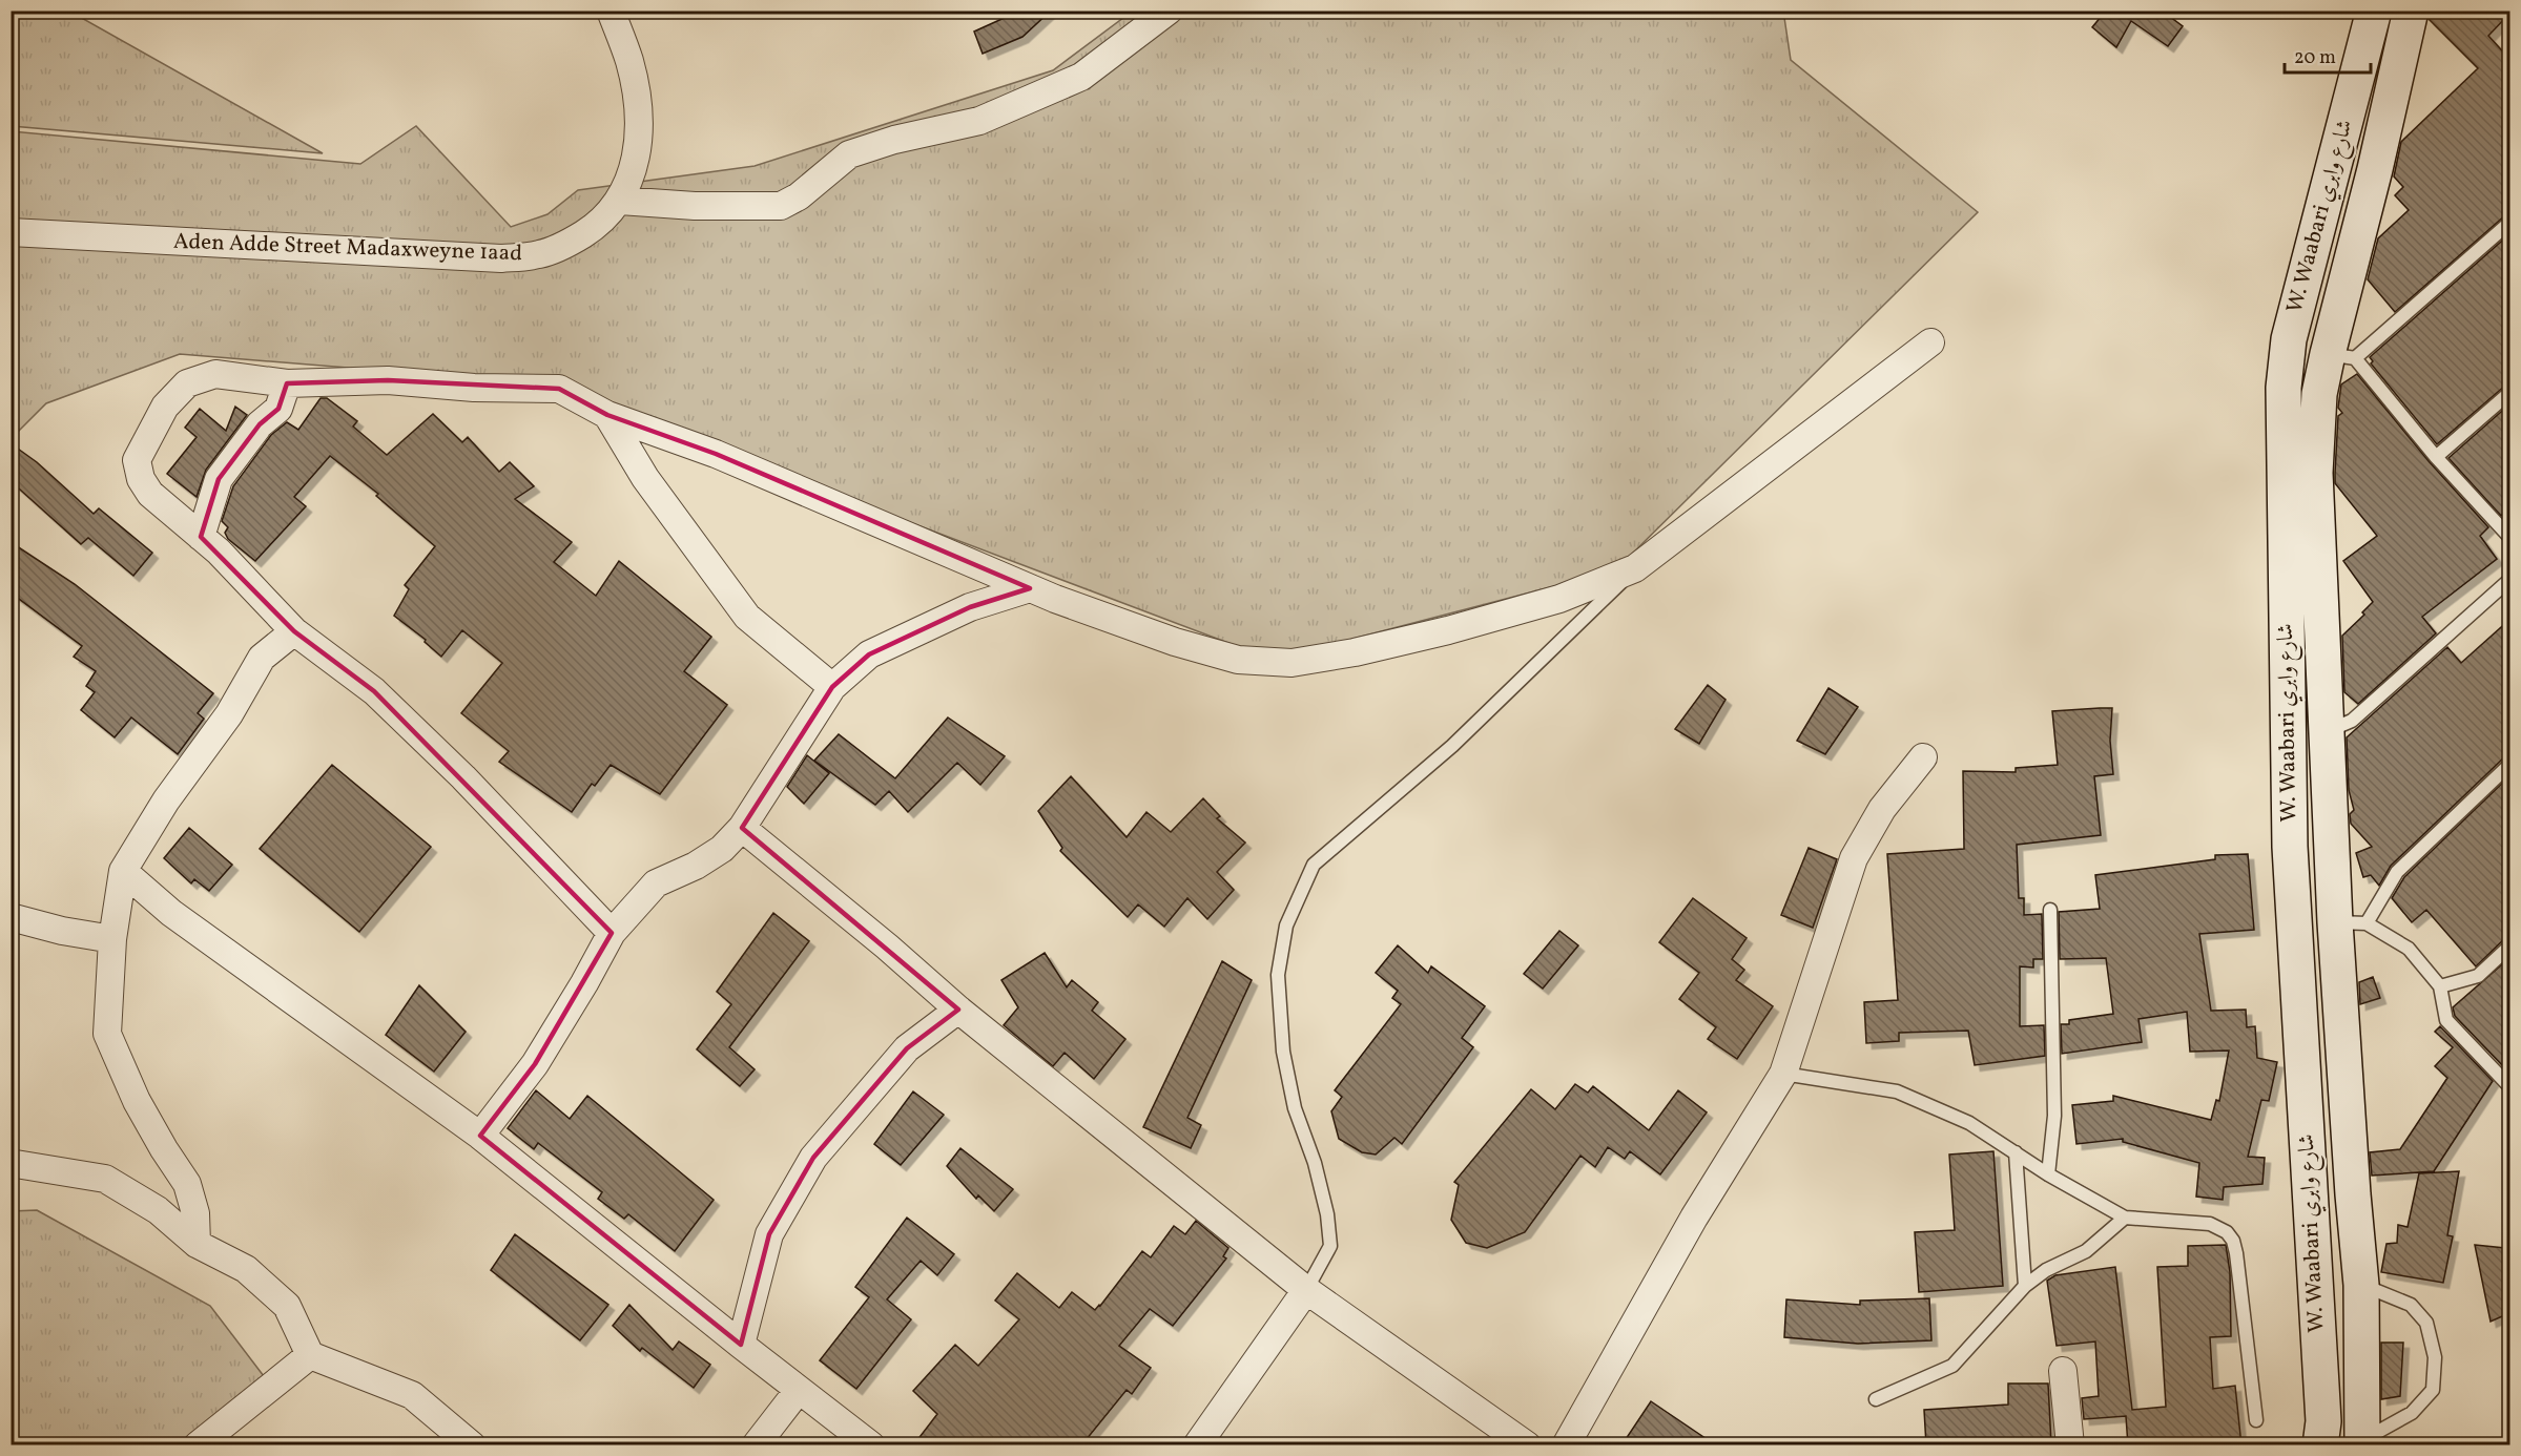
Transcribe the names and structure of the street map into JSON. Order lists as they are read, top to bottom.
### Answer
{
  "streets": {
    "main road": ["W. Waabari شارع وابري"],
    "street": ["Aden Adde Street Madaxweyne 1aad"]
  },
  "scale_bar": "20 m"
}
